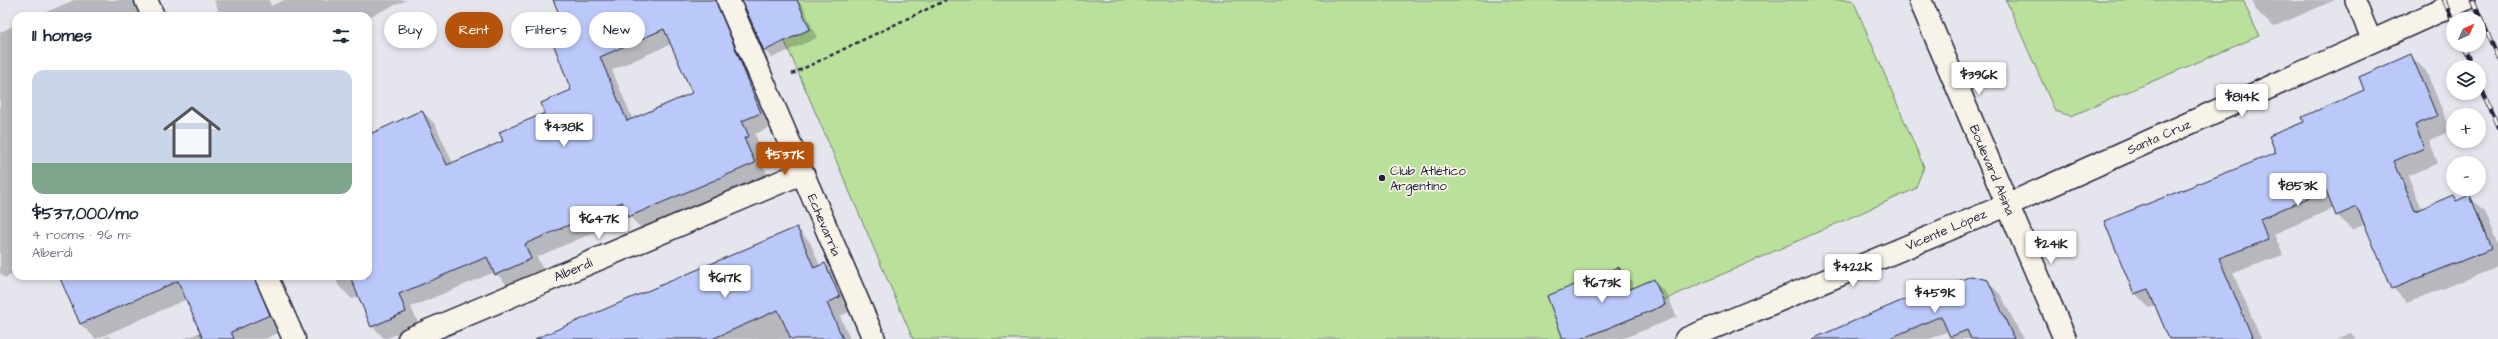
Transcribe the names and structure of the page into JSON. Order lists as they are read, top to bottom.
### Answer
{
  "streets": {
    "street": [
      "Santa Cruz",
      "Boulevard Alsina",
      "Echevarría",
      "Vicente López",
      "Alberdi"
    ]
  },
  "crossings": [
    ["Santa Cruz", "Boulevard Alsina"],
    ["Santa Cruz", "Vicente López"],
    ["Boulevard Alsina", "Vicente López"],
    ["Echevarría", "Alberdi"]
  ],
  "places": ["Club Atlético Argentino"],
  "north": "top right",
  "page": {
    "map_buttons": ["+", "−"],
    "chip": [
      "Buy",
      "Rent",
      "Filters",
      "New"
    ],
    "heading": "11 homes",
    "list": [
      {
        "name": "$537,000/mo",
        "note": "4 rooms · 96 m² · Alberdi"
      }
    ],
    "price": [
      "$396K",
      "$814K",
      "$438K",
      "$537K",
      "$853K",
      "$647K",
      "$241K",
      "$422K",
      "$617K",
      "$673K",
      "$459K"
    ]
  }
}
